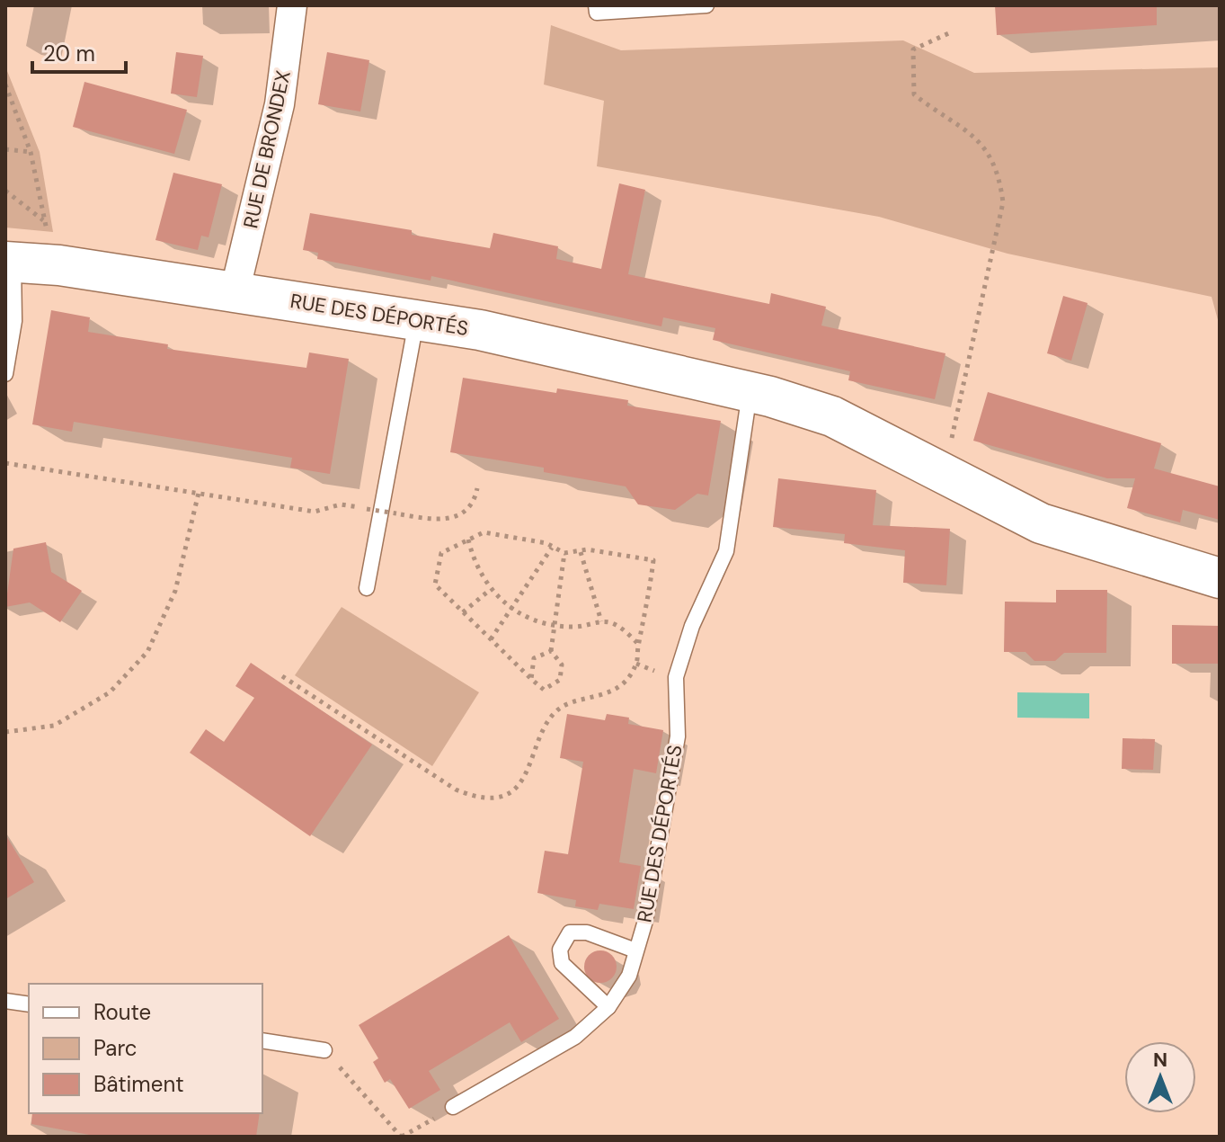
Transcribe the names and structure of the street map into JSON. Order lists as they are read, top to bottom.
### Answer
{
  "streets": {
    "street": ["RUE DE BRONDEX", "RUE DES DÉPORTÉS"]
  },
  "crossings": [
    ["RUE DE BRONDEX", "RUE DES DÉPORTÉS"]
  ],
  "legend": ["Route", "Parc", "Bâtiment"],
  "scale_bar": "20 m",
  "north": "top"
}
